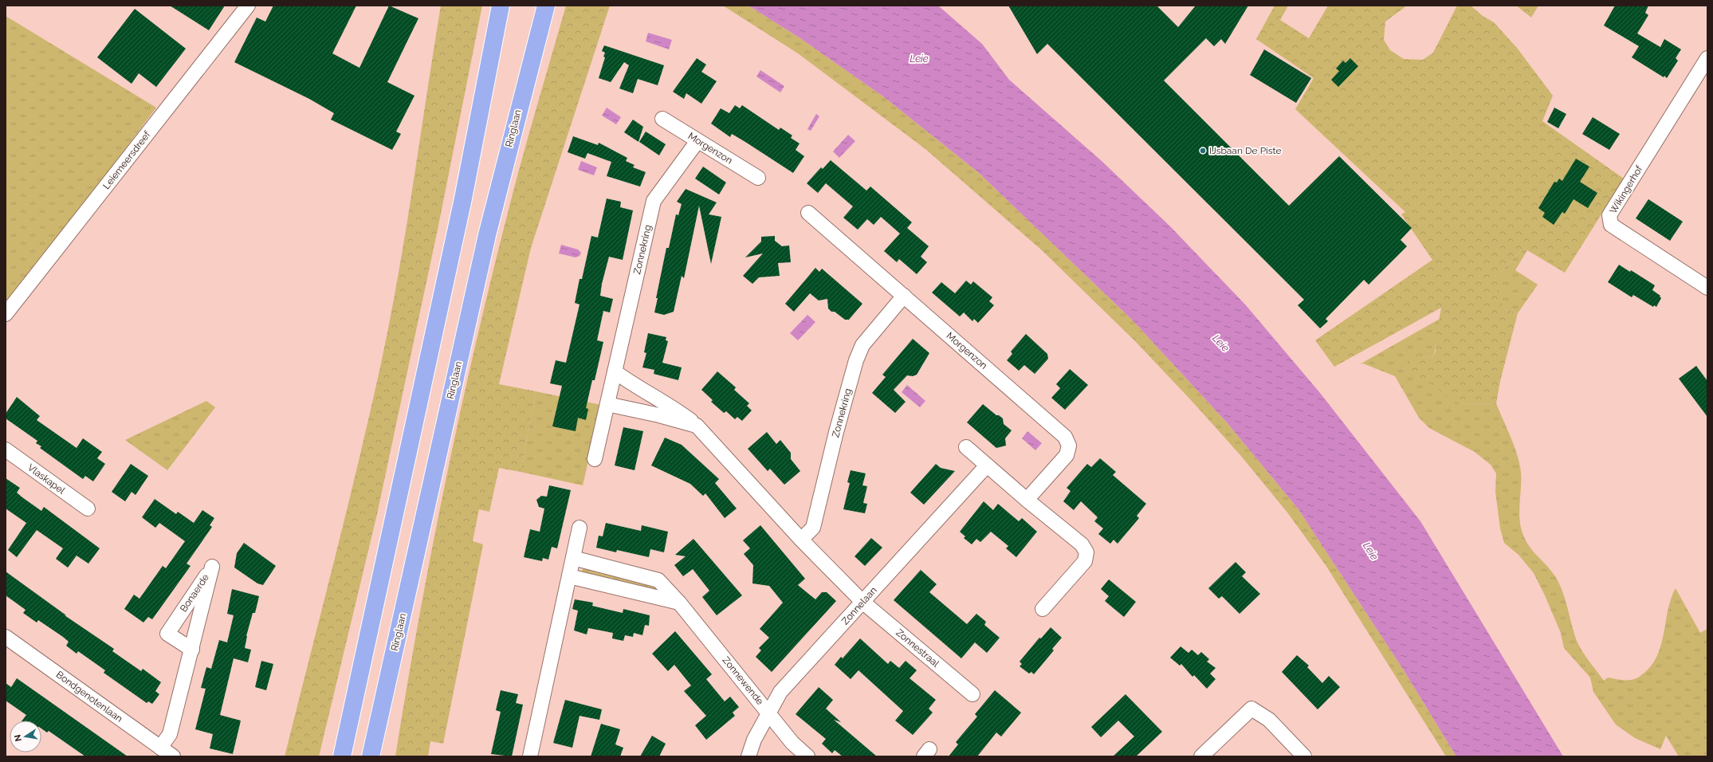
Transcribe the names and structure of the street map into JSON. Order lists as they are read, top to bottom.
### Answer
{
  "streets": {
    "highway": ["Ringlaan"],
    "street": [
      "Morgenzon",
      "Leiemeersdreef",
      "Wikingerhof",
      "Zonnekring",
      "Vlaskapel",
      "Bonaerde",
      "Zonnelaan",
      "Zonnestraal",
      "Zonnewende",
      "Bondgenotenlaan"
    ]
  },
  "crossings": [
    ["Morgenzon", "Zonnekring"],
    ["Bonaerde", "Bondgenotenlaan"],
    ["Zonnelaan", "Zonnestraal"],
    ["Zonnelaan", "Zonnewende"]
  ],
  "water": ["Leie"],
  "places": ["IJsbaan De Piste"],
  "north": "left"
}
